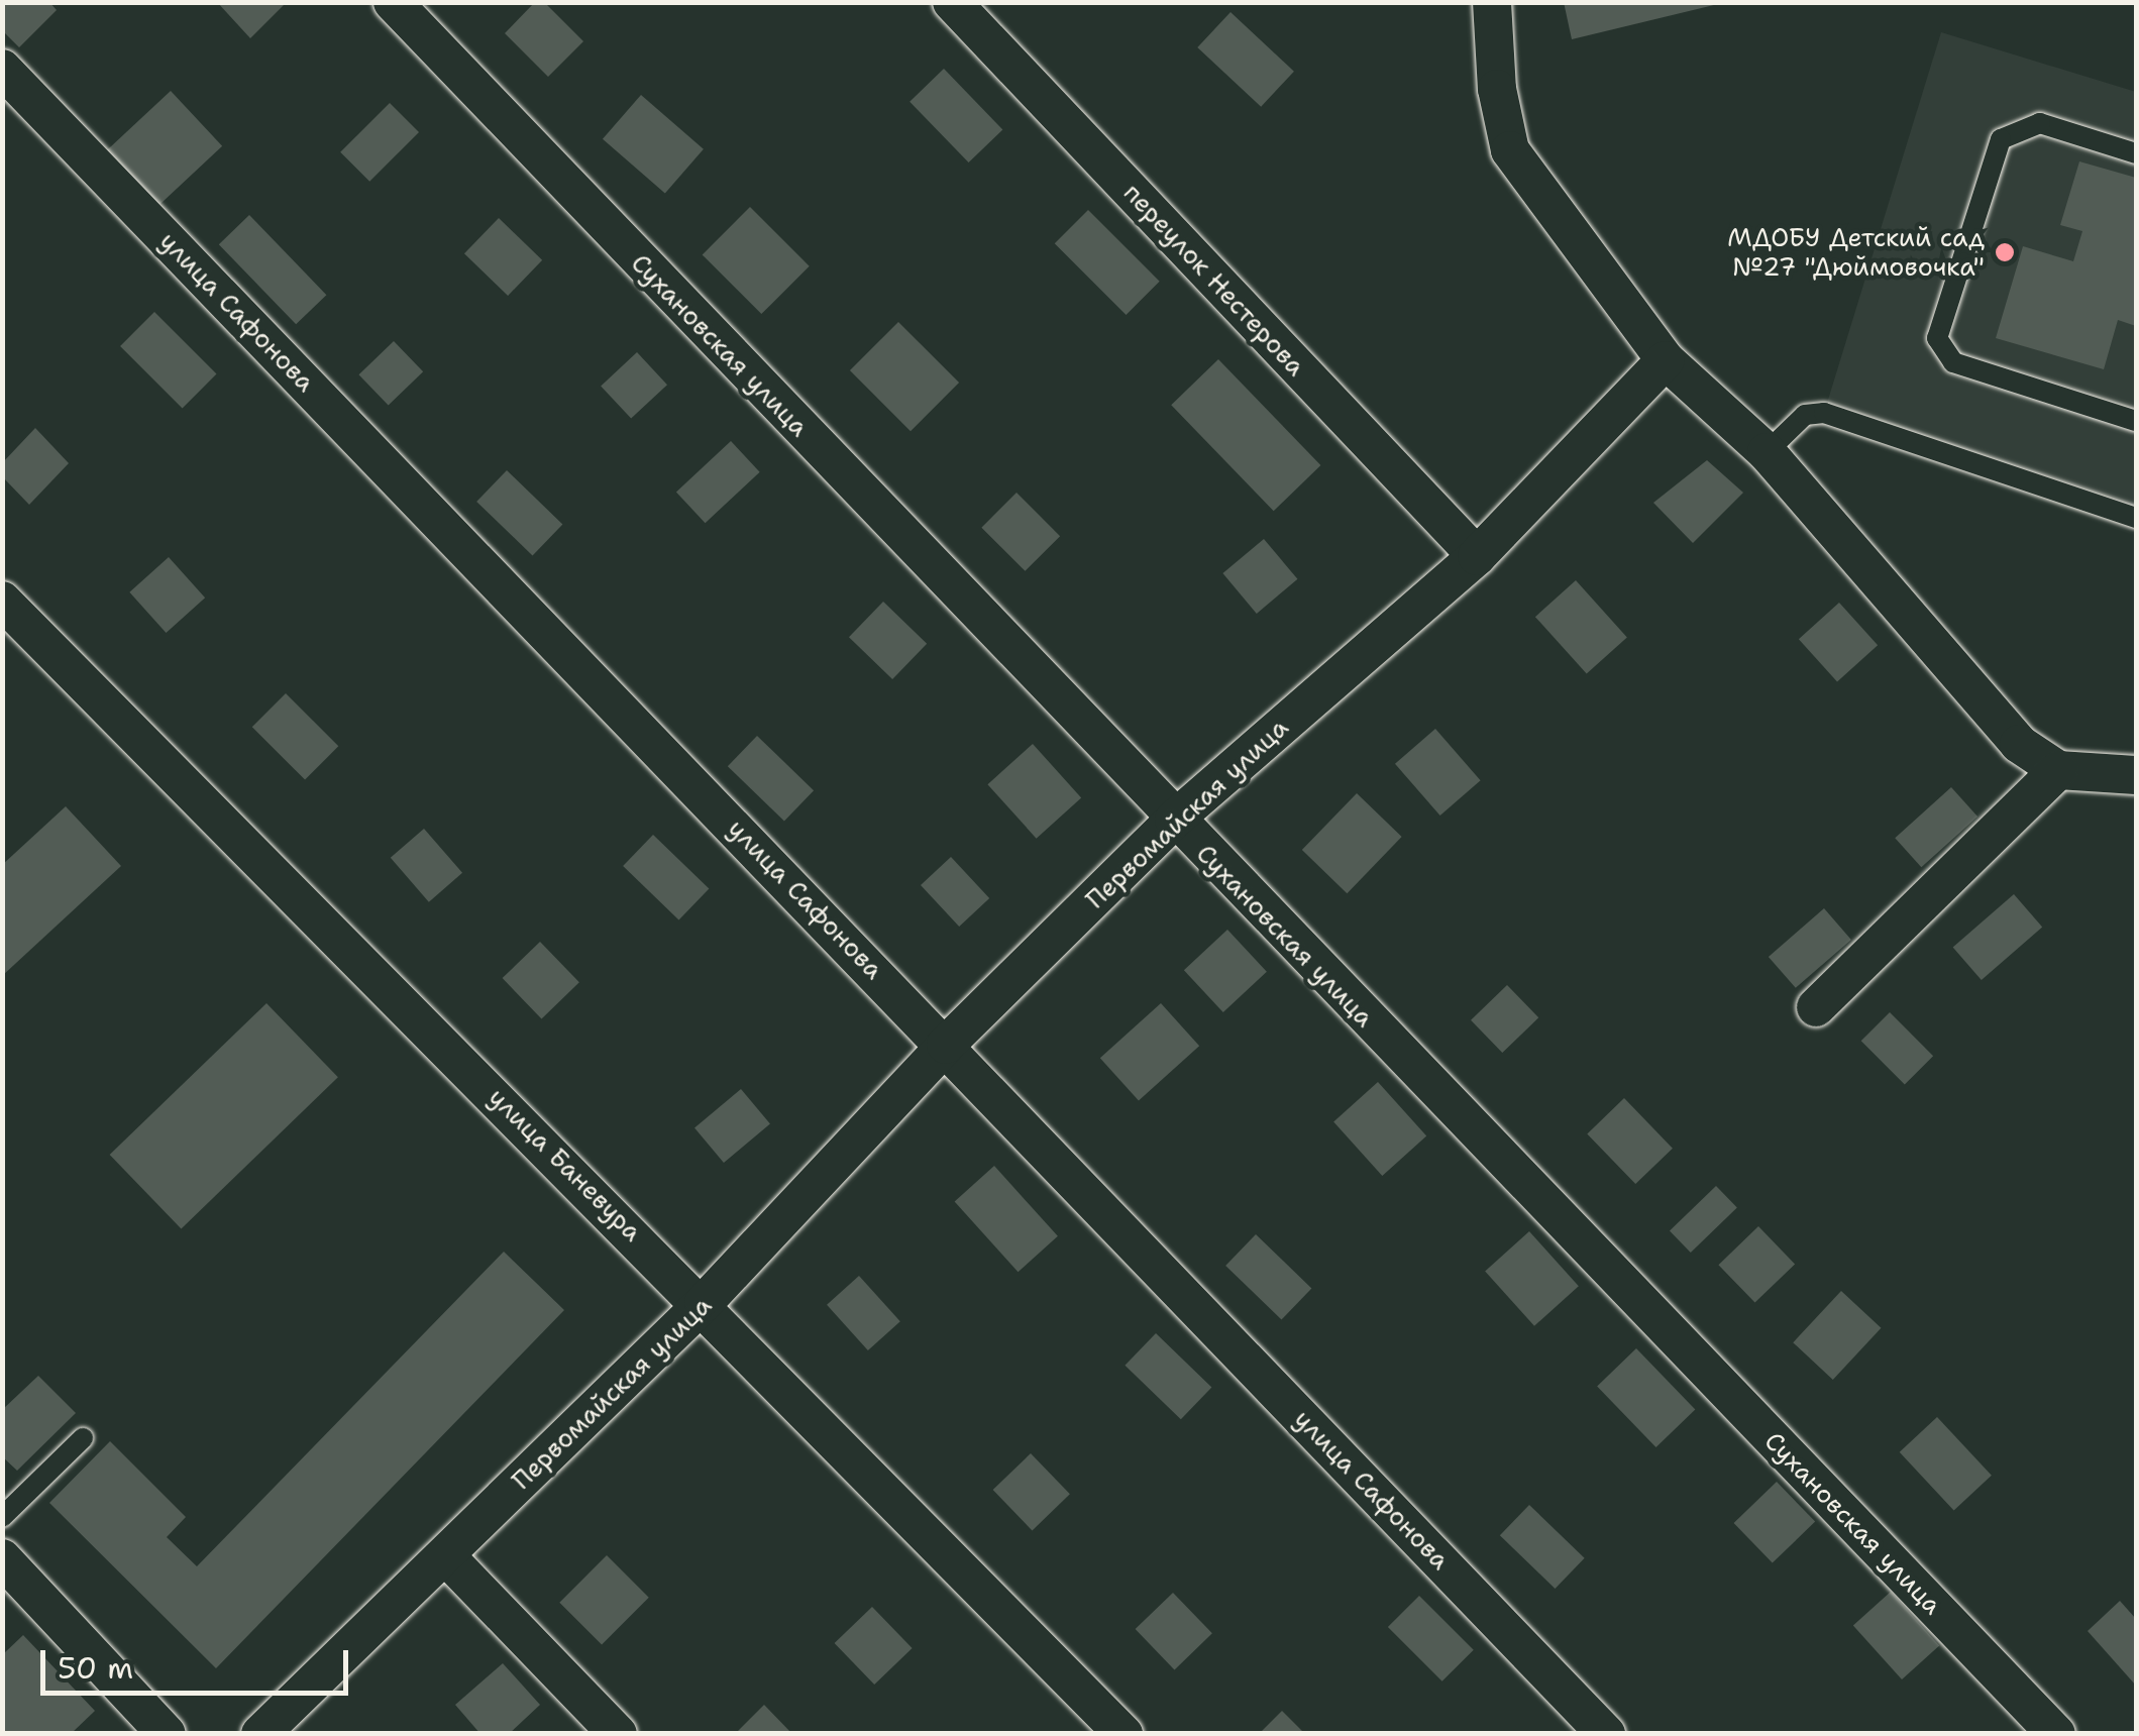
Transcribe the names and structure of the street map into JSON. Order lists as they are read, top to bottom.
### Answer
{
  "streets": {
    "street": [
      "переулок Нестерова",
      "улица Сафонова",
      "Сухановская улица",
      "Первомайская улица",
      "улица Баневура"
    ]
  },
  "crossings": [
    ["переулок Нестерова", "Первомайская улица"],
    ["улица Сафонова", "Первомайская улица"],
    ["Сухановская улица", "Первомайская улица"],
    ["Первомайская улица", "улица Баневура"]
  ],
  "places": ["МДОБУ Детский сад №27 \"Дюймовочка\""],
  "scale_bar": "50 m"
}
